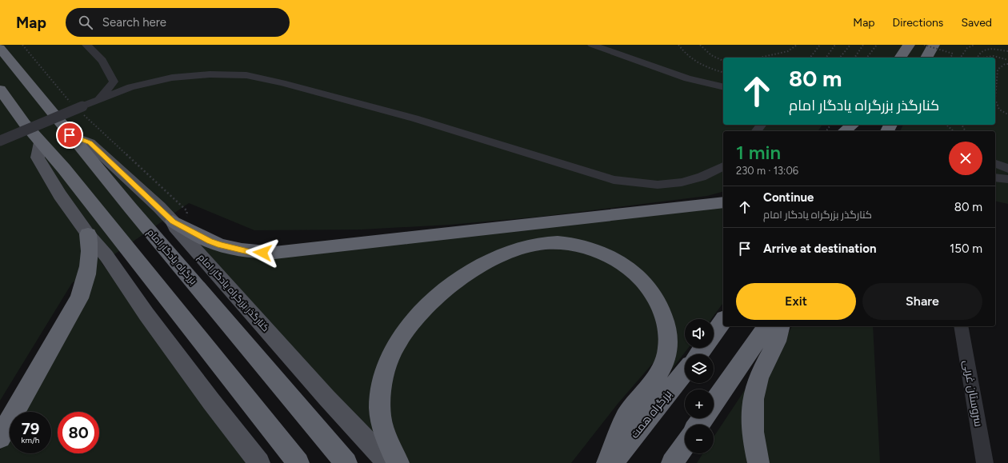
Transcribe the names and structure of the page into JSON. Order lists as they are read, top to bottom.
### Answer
{
  "streets": {
    "highway": ["بزرگراه یادگار امام", "بزرگراه همت"],
    "main road": ["کنارگذر بزرگراه یادگار امام"],
    "street": ["سروستان غربی"]
  },
  "crossings": [
    ["بزرگراه یادگار امام", "کنارگذر بزرگراه یادگار امام"]
  ],
  "page": {
    "header": "Map",
    "search": "Search here",
    "nav": ["Map", "Directions", "Saved"],
    "turn": ["80 m", "کنارگذر بزرگراه یادگار امام"],
    "heading": ["1 min", "230 m · 13:06"],
    "list": [
      {
        "name": "Continue",
        "note": "کنارگذر بزرگراه یادگار امام",
        "value": "80 m"
      },
      {
        "name": "Arrive at destination",
        "value": "150 m"
      }
    ],
    "buttons": ["Exit", "Share"],
    "map_buttons": ["+", "−"],
    "speed": "79 km/h",
    "limit": "80"
  }
}
